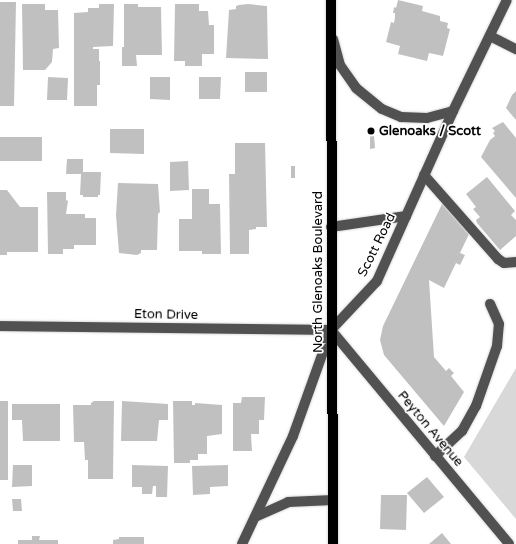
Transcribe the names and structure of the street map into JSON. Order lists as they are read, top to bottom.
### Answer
{
  "streets": {
    "main road": ["North Glenoaks Boulevard"],
    "street": ["Scott Road", "Eton Drive", "Peyton Avenue"]
  },
  "crossings": [
    ["Scott Road", "North Glenoaks Boulevard"],
    ["Scott Road", "Eton Drive"],
    ["Scott Road", "Peyton Avenue"],
    ["North Glenoaks Boulevard", "Eton Drive"],
    ["North Glenoaks Boulevard", "Peyton Avenue"],
    ["Eton Drive", "Peyton Avenue"]
  ],
  "places": ["Glenoaks / Scott"]
}
